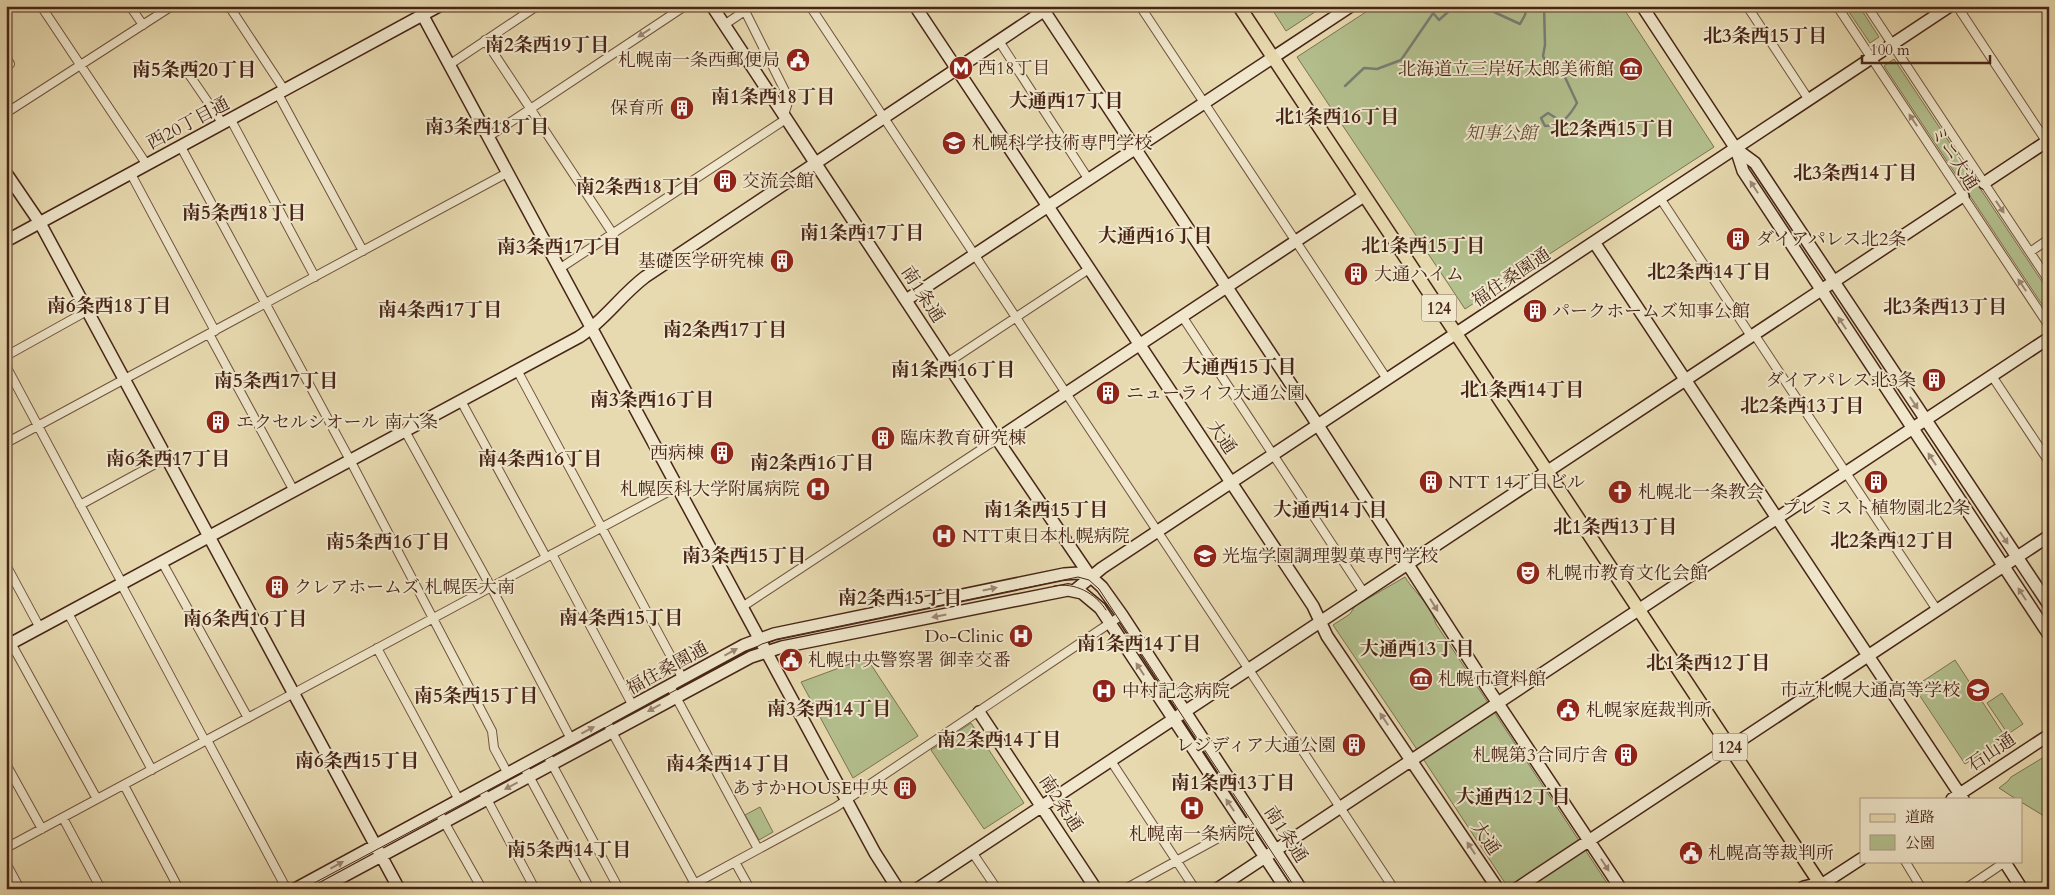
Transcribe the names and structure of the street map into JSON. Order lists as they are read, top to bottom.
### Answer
{
  "streets": {
    "main road": ["124"],
    "street": [
      "西20丁目通",
      "ミニ大通",
      "福住桑園通",
      "南1条通",
      "大通",
      "石山通",
      "南2条通"
    ]
  },
  "crossings": [
    ["ミニ大通", "福住桑園通"],
    ["福住桑園通", "南1条通"],
    ["福住桑園通", "124"],
    ["福住桑園通", "大通"]
  ],
  "districts": [
    "北3条西15丁目",
    "南2条西19丁目",
    "南5条西20丁目",
    "南1条西18丁目",
    "大通西17丁目",
    "北1条西16丁目",
    "南3条西18丁目",
    "北2条西15丁目",
    "北3条西14丁目",
    "南2条西18丁目",
    "南5条西18丁目",
    "南1条西17丁目",
    "大通西16丁目",
    "北1条西15丁目",
    "南3条西17丁目",
    "北2条西14丁目",
    "南6条西18丁目",
    "北3条西13丁目",
    "南4条西17丁目",
    "南2条西17丁目",
    "大通西15丁目",
    "南1条西16丁目",
    "南5条西17丁目",
    "北1条西14丁目",
    "南3条西16丁目",
    "北2条西13丁目",
    "南6条西17丁目",
    "南4条西16丁目",
    "南2条西16丁目",
    "南1条西15丁目",
    "大通西14丁目",
    "北1条西13丁目",
    "北2条西12丁目",
    "南5条西16丁目",
    "南3条西15丁目",
    "南2条西15丁目",
    "南4条西15丁目",
    "南6条西16丁目",
    "南1条西14丁目",
    "大通西13丁目",
    "北1条西12丁目",
    "南5条西15丁目",
    "南3条西14丁目",
    "南2条西14丁目",
    "南6条西15丁目",
    "南4条西14丁目",
    "南1条西13丁目",
    "大通西12丁目",
    "南5条西14丁目"
  ],
  "parks": ["知事公館"],
  "places": {
    "public building": [
      "札幌南一条西郵便局",
      "札幌中央警察署 御幸交番",
      "札幌家庭裁判所",
      "札幌高等裁判所"
    ],
    "metro station": ["西18丁目"],
    "museum": ["北海道立三岸好太郎美術館", "札幌市資料館"],
    "building": [
      "保育所",
      "交流会館",
      "ダイアパレス北2条",
      "基礎医学研究棟",
      "大通ハイム",
      "パークホームズ知事公館",
      "ダイアパレス北3条",
      "ニューライフ大通公園",
      "エクセルシオール 南六条",
      "臨床教育研究棟",
      "西病棟",
      "NTT 14丁目ビル",
      "プレミスト植物園北2条",
      "クレアホームズ 札幌医大南",
      "レジディア大通公園",
      "札幌第3合同庁舎",
      "あすかHOUSE中央"
    ],
    "school or university": ["札幌科学技術専門学校", "光塩学園調理製菓専門学校", "市立札幌大通高等学校"],
    "hospital": [
      "札幌医科大学附属病院",
      "NTT東日本札幌病院",
      "Do-Clinic",
      "中村記念病院",
      "札幌南一条病院"
    ],
    "church": ["札幌北一条教会"],
    "theatre": ["札幌市教育文化会館"]
  },
  "legend": ["道路", "公園"],
  "scale_bar": "100 m"
}
